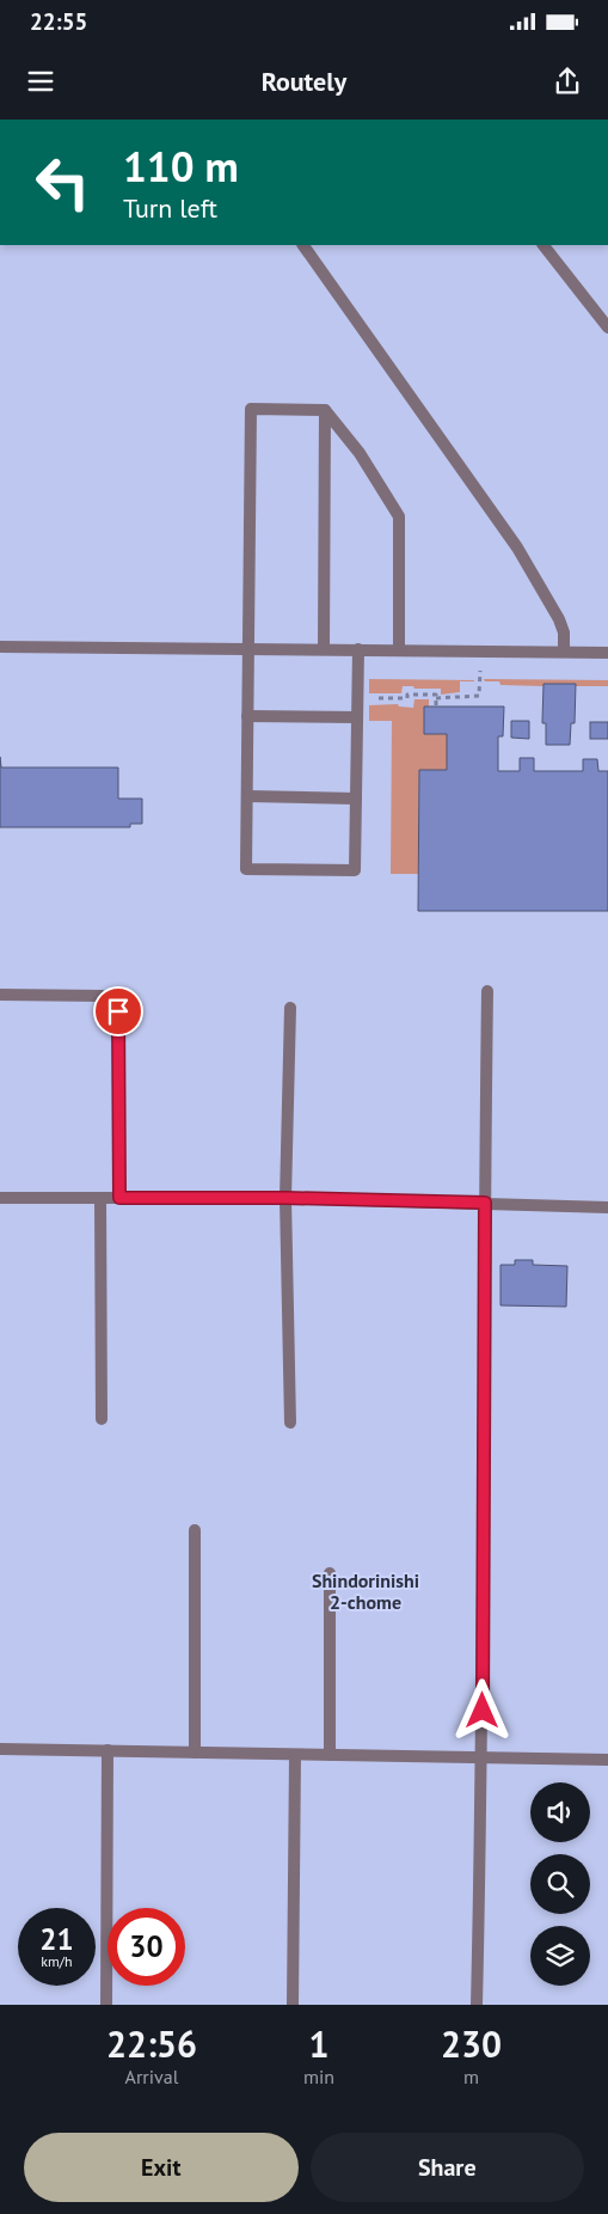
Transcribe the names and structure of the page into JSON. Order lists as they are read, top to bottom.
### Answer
{
  "districts": ["Shindorinishi 2-chome"],
  "page": {
    "status": "22:55",
    "header": "Routely",
    "turn": ["110 m", "Turn left"],
    "speed": "21 km/h",
    "limit": "30",
    "eta": [
      "22:56",
      "Arrival",
      "1",
      "min",
      "230",
      "m"
    ],
    "buttons": ["Exit", "Share"]
  }
}
